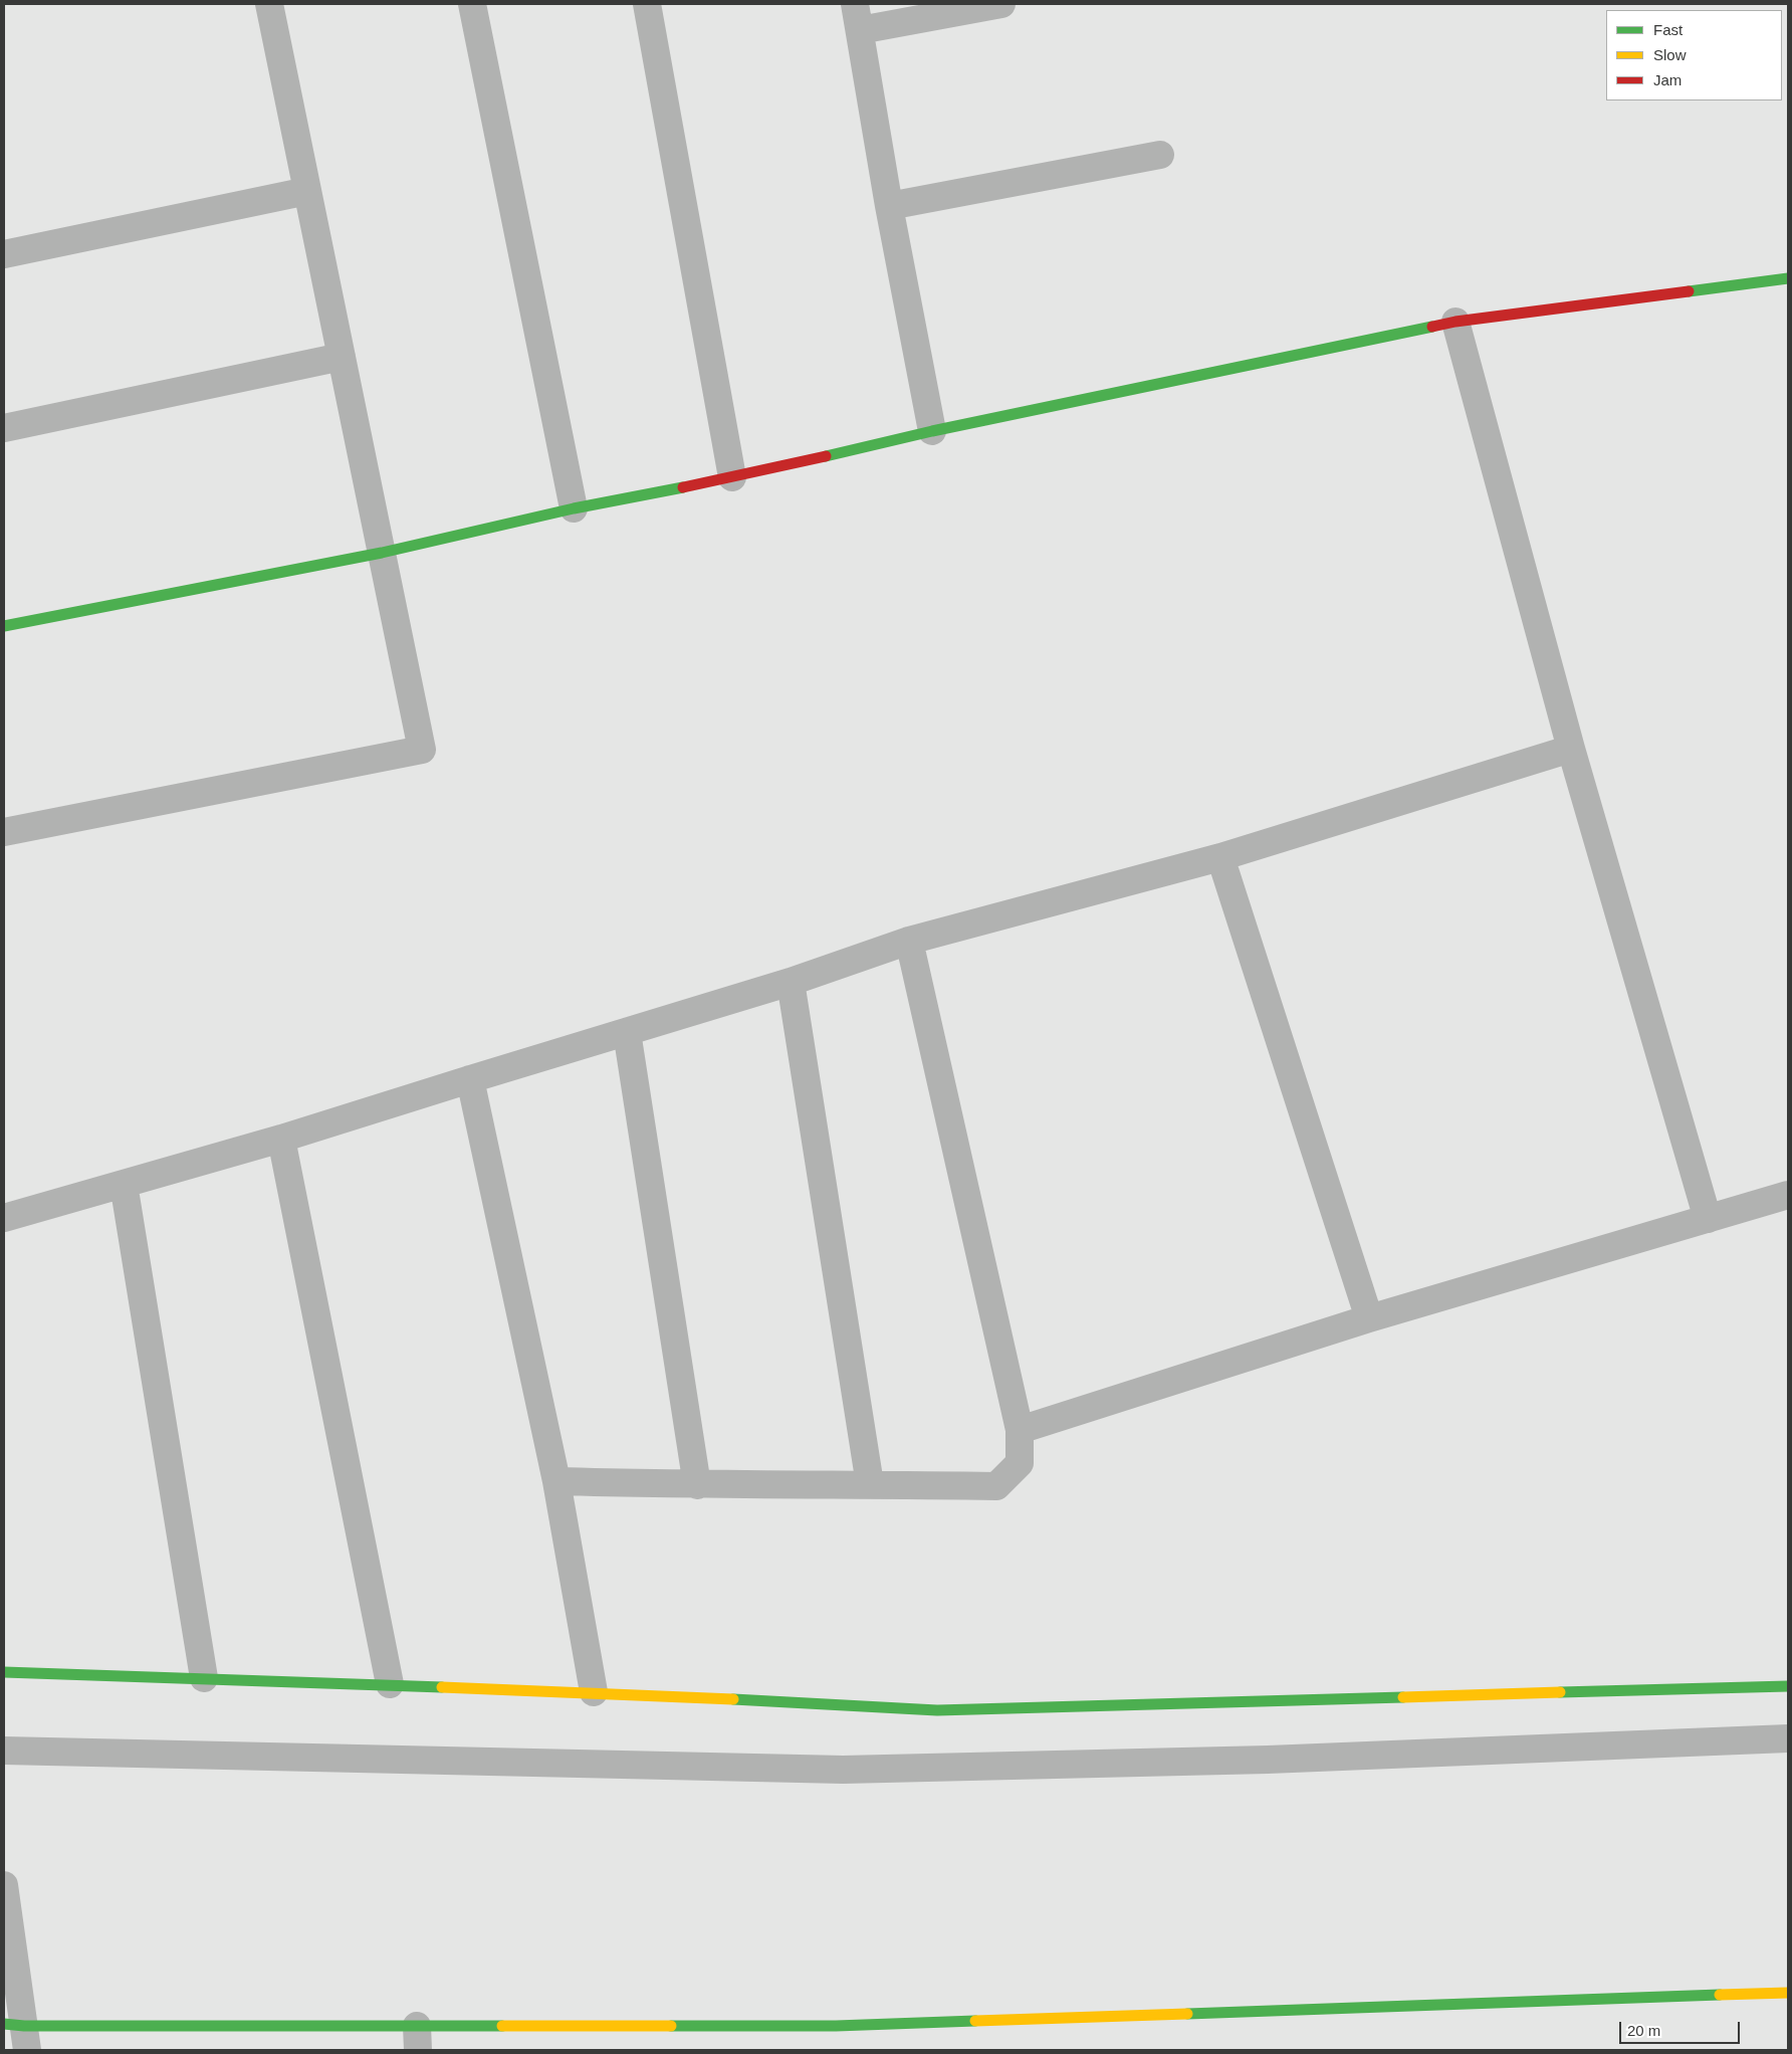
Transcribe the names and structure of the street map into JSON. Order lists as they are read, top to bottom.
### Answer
{
  "legend": ["Fast", "Slow", "Jam"],
  "scale_bar": "20 m"
}
